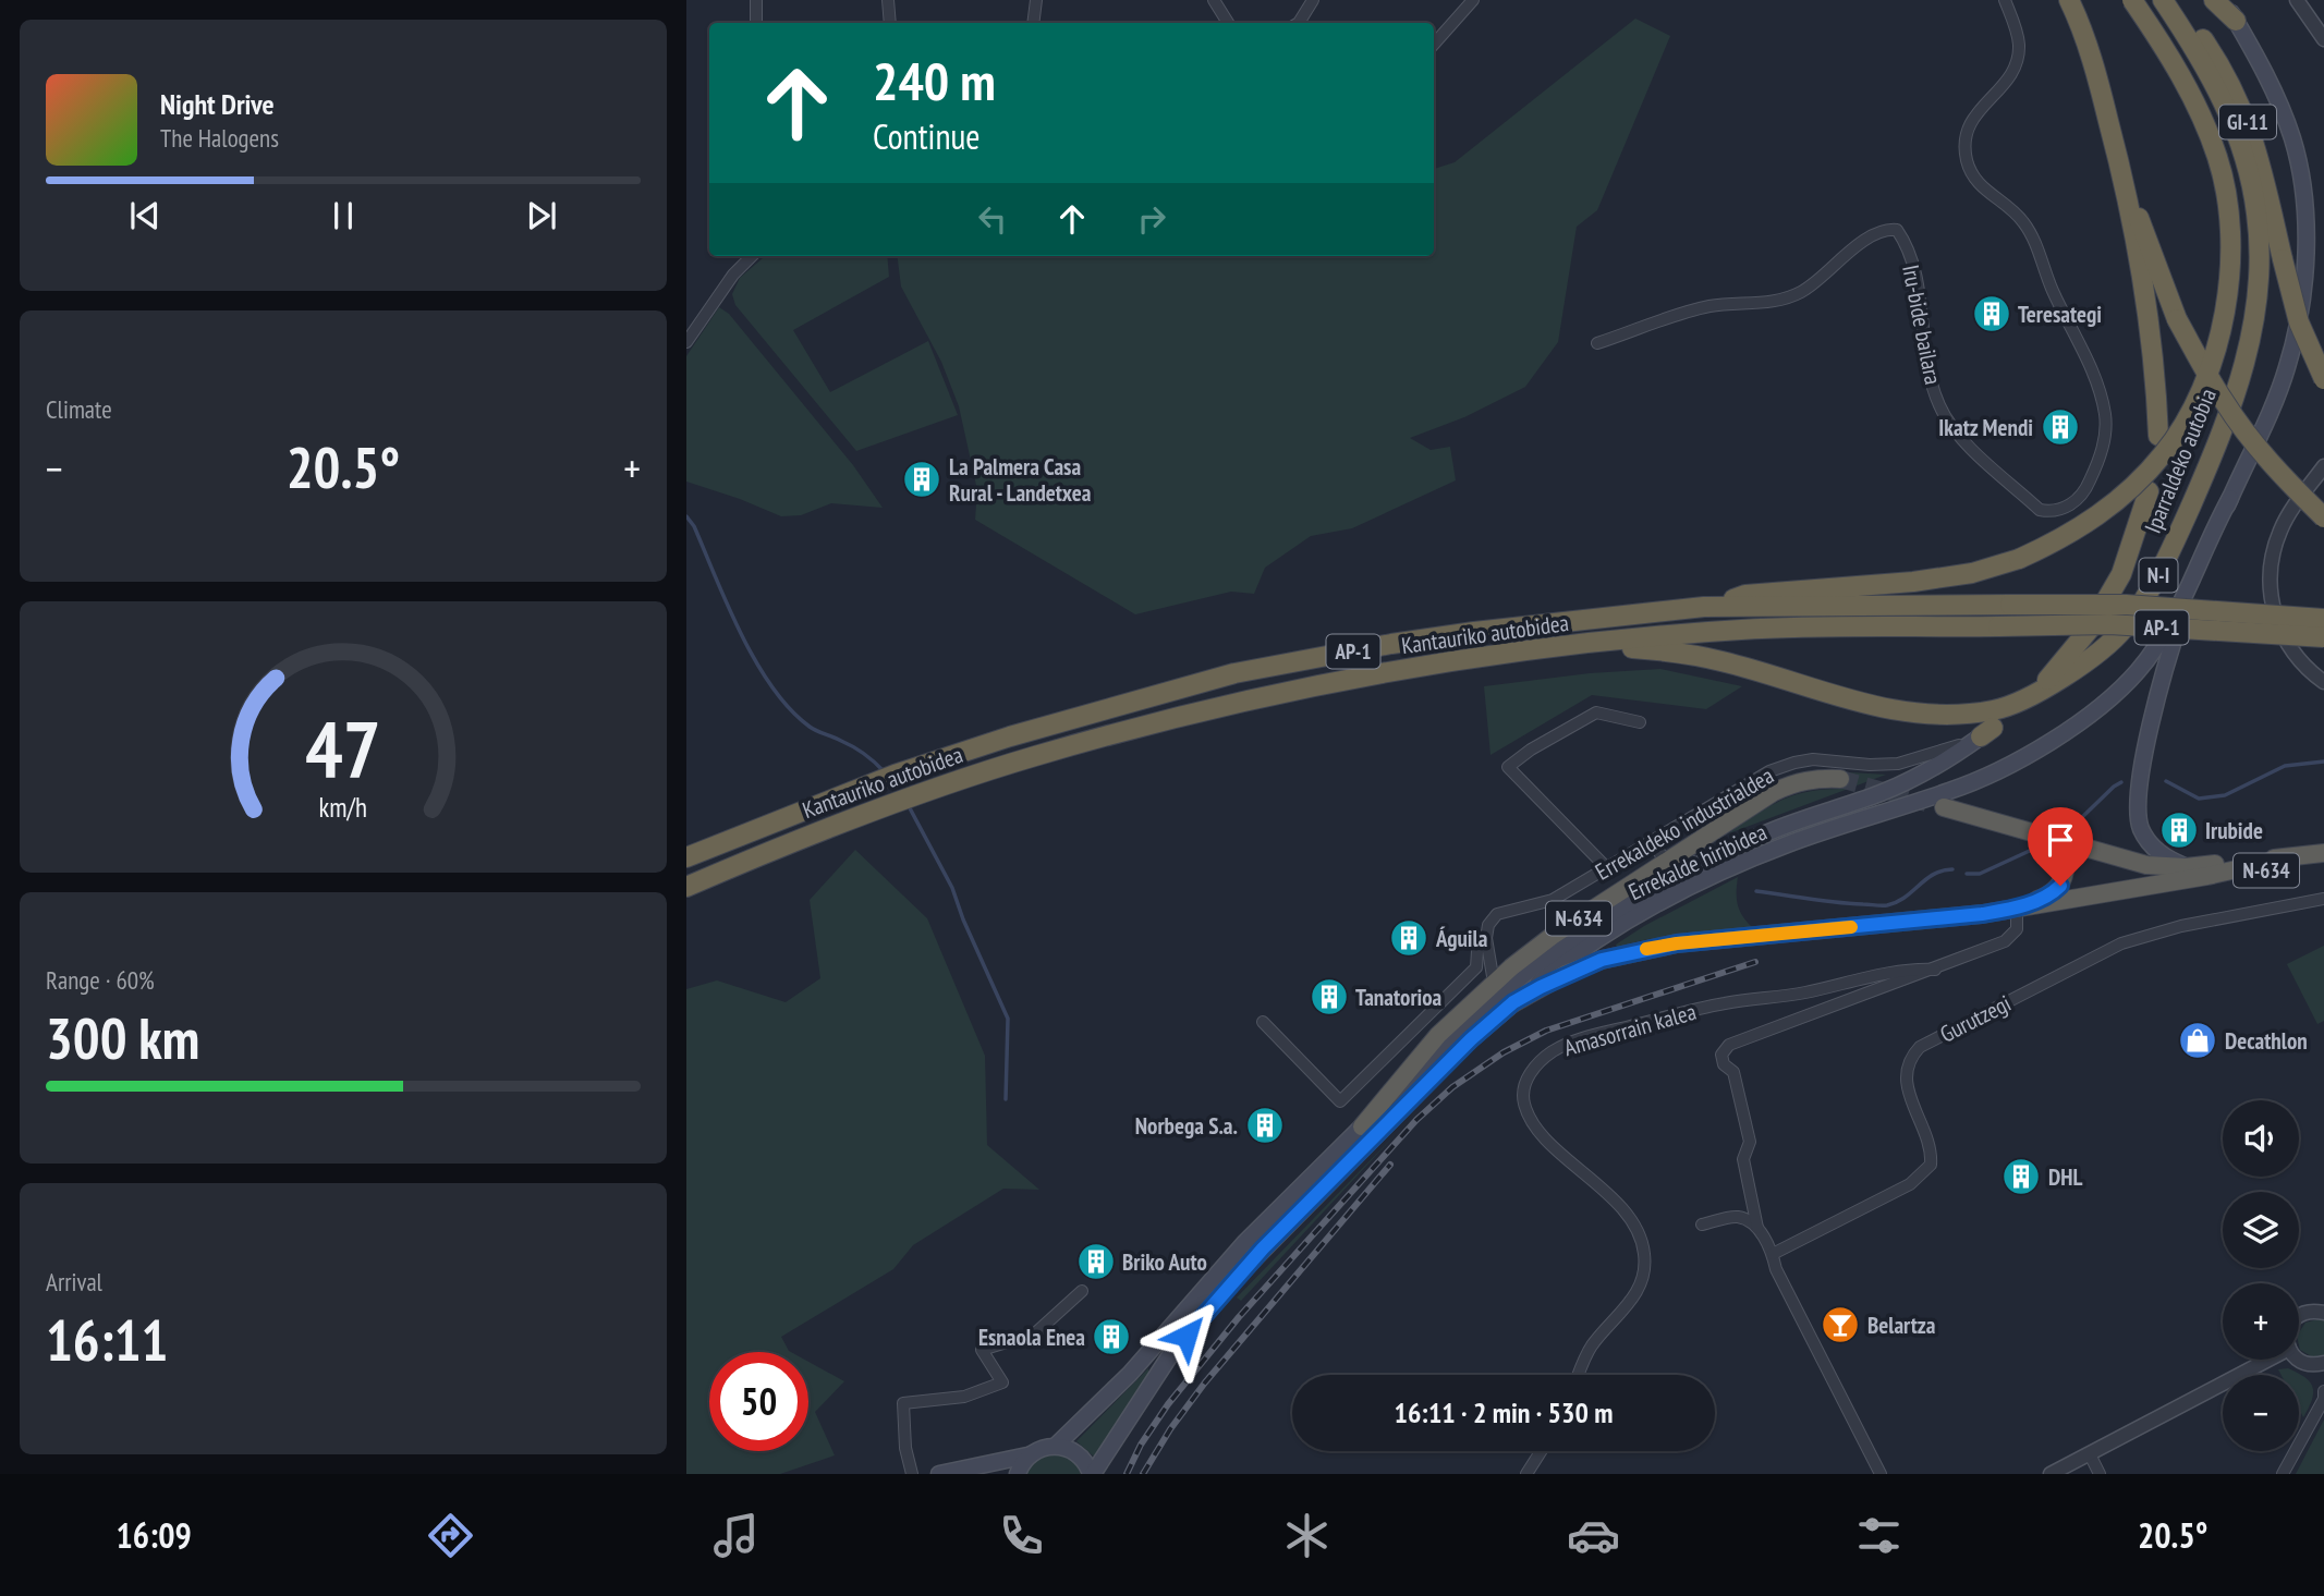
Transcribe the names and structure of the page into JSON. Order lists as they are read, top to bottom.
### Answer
{
  "streets": {
    "highway": [
      "GI-11",
      "Iparraldeko autobia",
      "N-I",
      "AP-1",
      "Kantauriko autobidea",
      "N-634"
    ],
    "main road": ["Errekalde hiribidea"],
    "street": [
      "Iru-bide bailara",
      "Errekaldeko industrialdea",
      "Gurutzegi",
      "Amasorrain kalea"
    ]
  },
  "crossings": [
    ["Iparraldeko autobia", "Kantauriko autobidea"],
    ["Errekaldeko industrialdea", "Errekalde hiribidea"],
    ["Errekalde hiribidea", "N-634"]
  ],
  "places": {
    "building": [
      "Teresategi",
      "Ikatz Mendi",
      "La Palmera Casa Rural - Landetxea",
      "Irubide",
      "Águila",
      "Tanatorioa",
      "Norbega S.a.",
      "DHL",
      "Briko Auto",
      "Esnaola Enea"
    ],
    "shop": ["Decathlon"],
    "bar": ["Belartza"]
  },
  "page": {
    "turn": ["240 m", "Continue"],
    "song": ["Night Drive", "The Halogens"],
    "tile": [
      "Climate",
      ["Range · 60%", "300 km"],
      ["Arrival", "16:11"]
    ],
    "heat": ["−", "20.5°", "+"],
    "map_buttons": ["+", "−"],
    "limit": "50",
    "trip": "16:11 · 2 min · 530 m",
    "tabs": ["16:09", "20.5°"],
    "gauge": ["47", "km/h"]
  }
}
